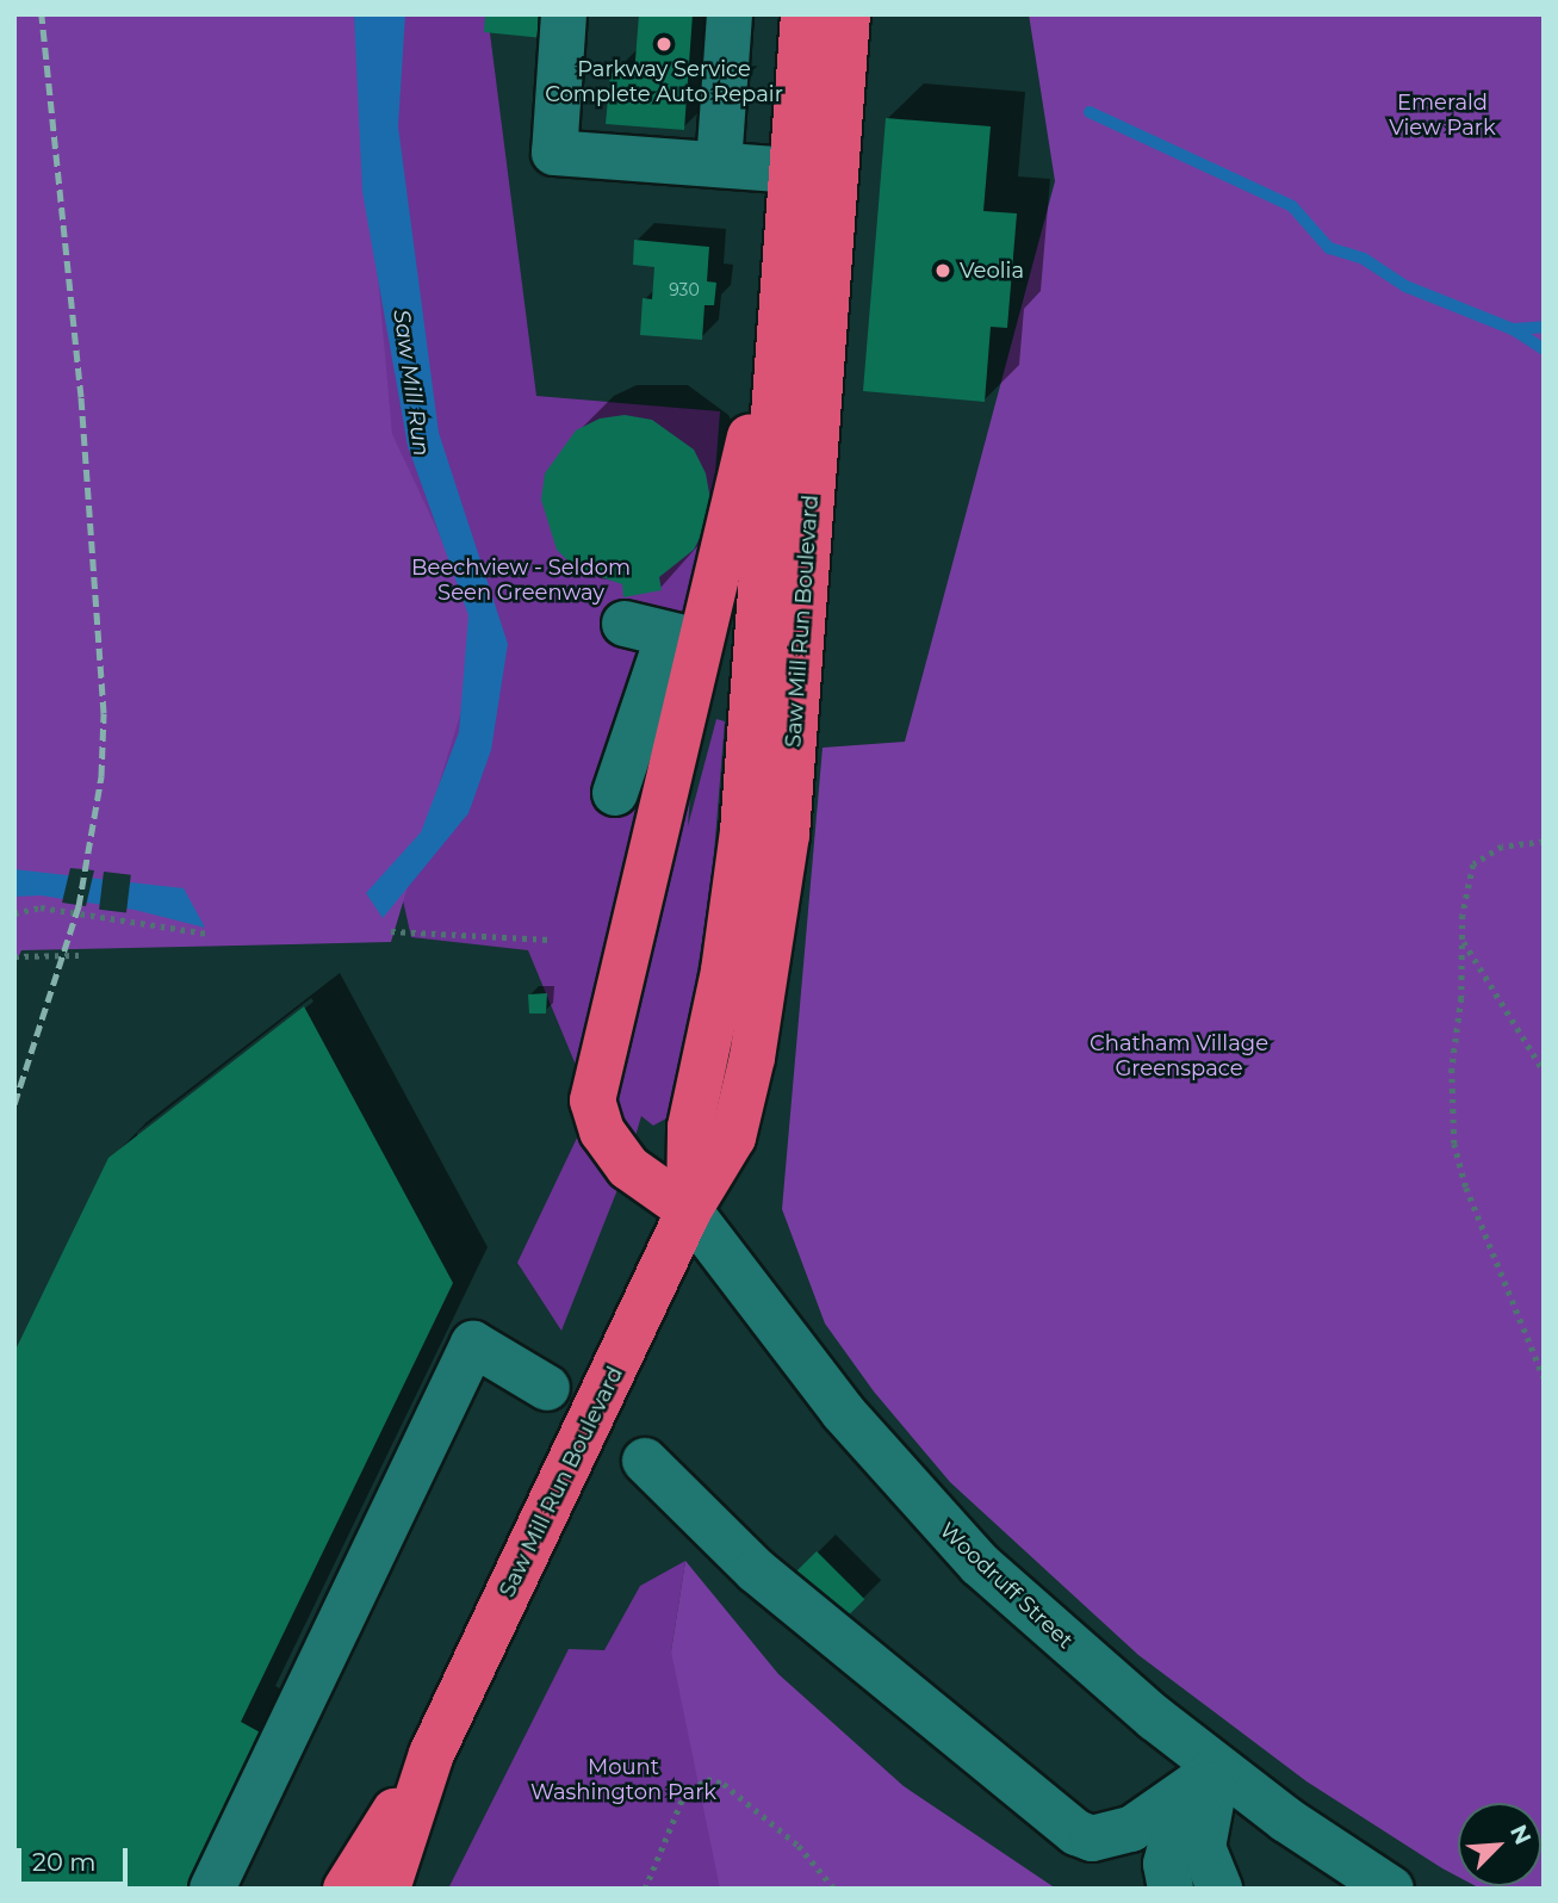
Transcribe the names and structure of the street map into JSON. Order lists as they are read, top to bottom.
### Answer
{
  "streets": {
    "highway": ["Saw Mill Run Boulevard"],
    "street": ["Woodruff Street"]
  },
  "crossings": [
    ["Saw Mill Run Boulevard", "Woodruff Street"]
  ],
  "water": ["Saw Mill Run"],
  "parks": [
    "Emerald View Park",
    "Beechview - Seldom Seen Greenway",
    "Chatham Village Greenspace",
    "Mount Washington Park"
  ],
  "places": ["Parkway Service Complete Auto Repair", "Veolia"],
  "house_numbers": ["930"],
  "scale_bar": "20 m",
  "north": "top right"
}
